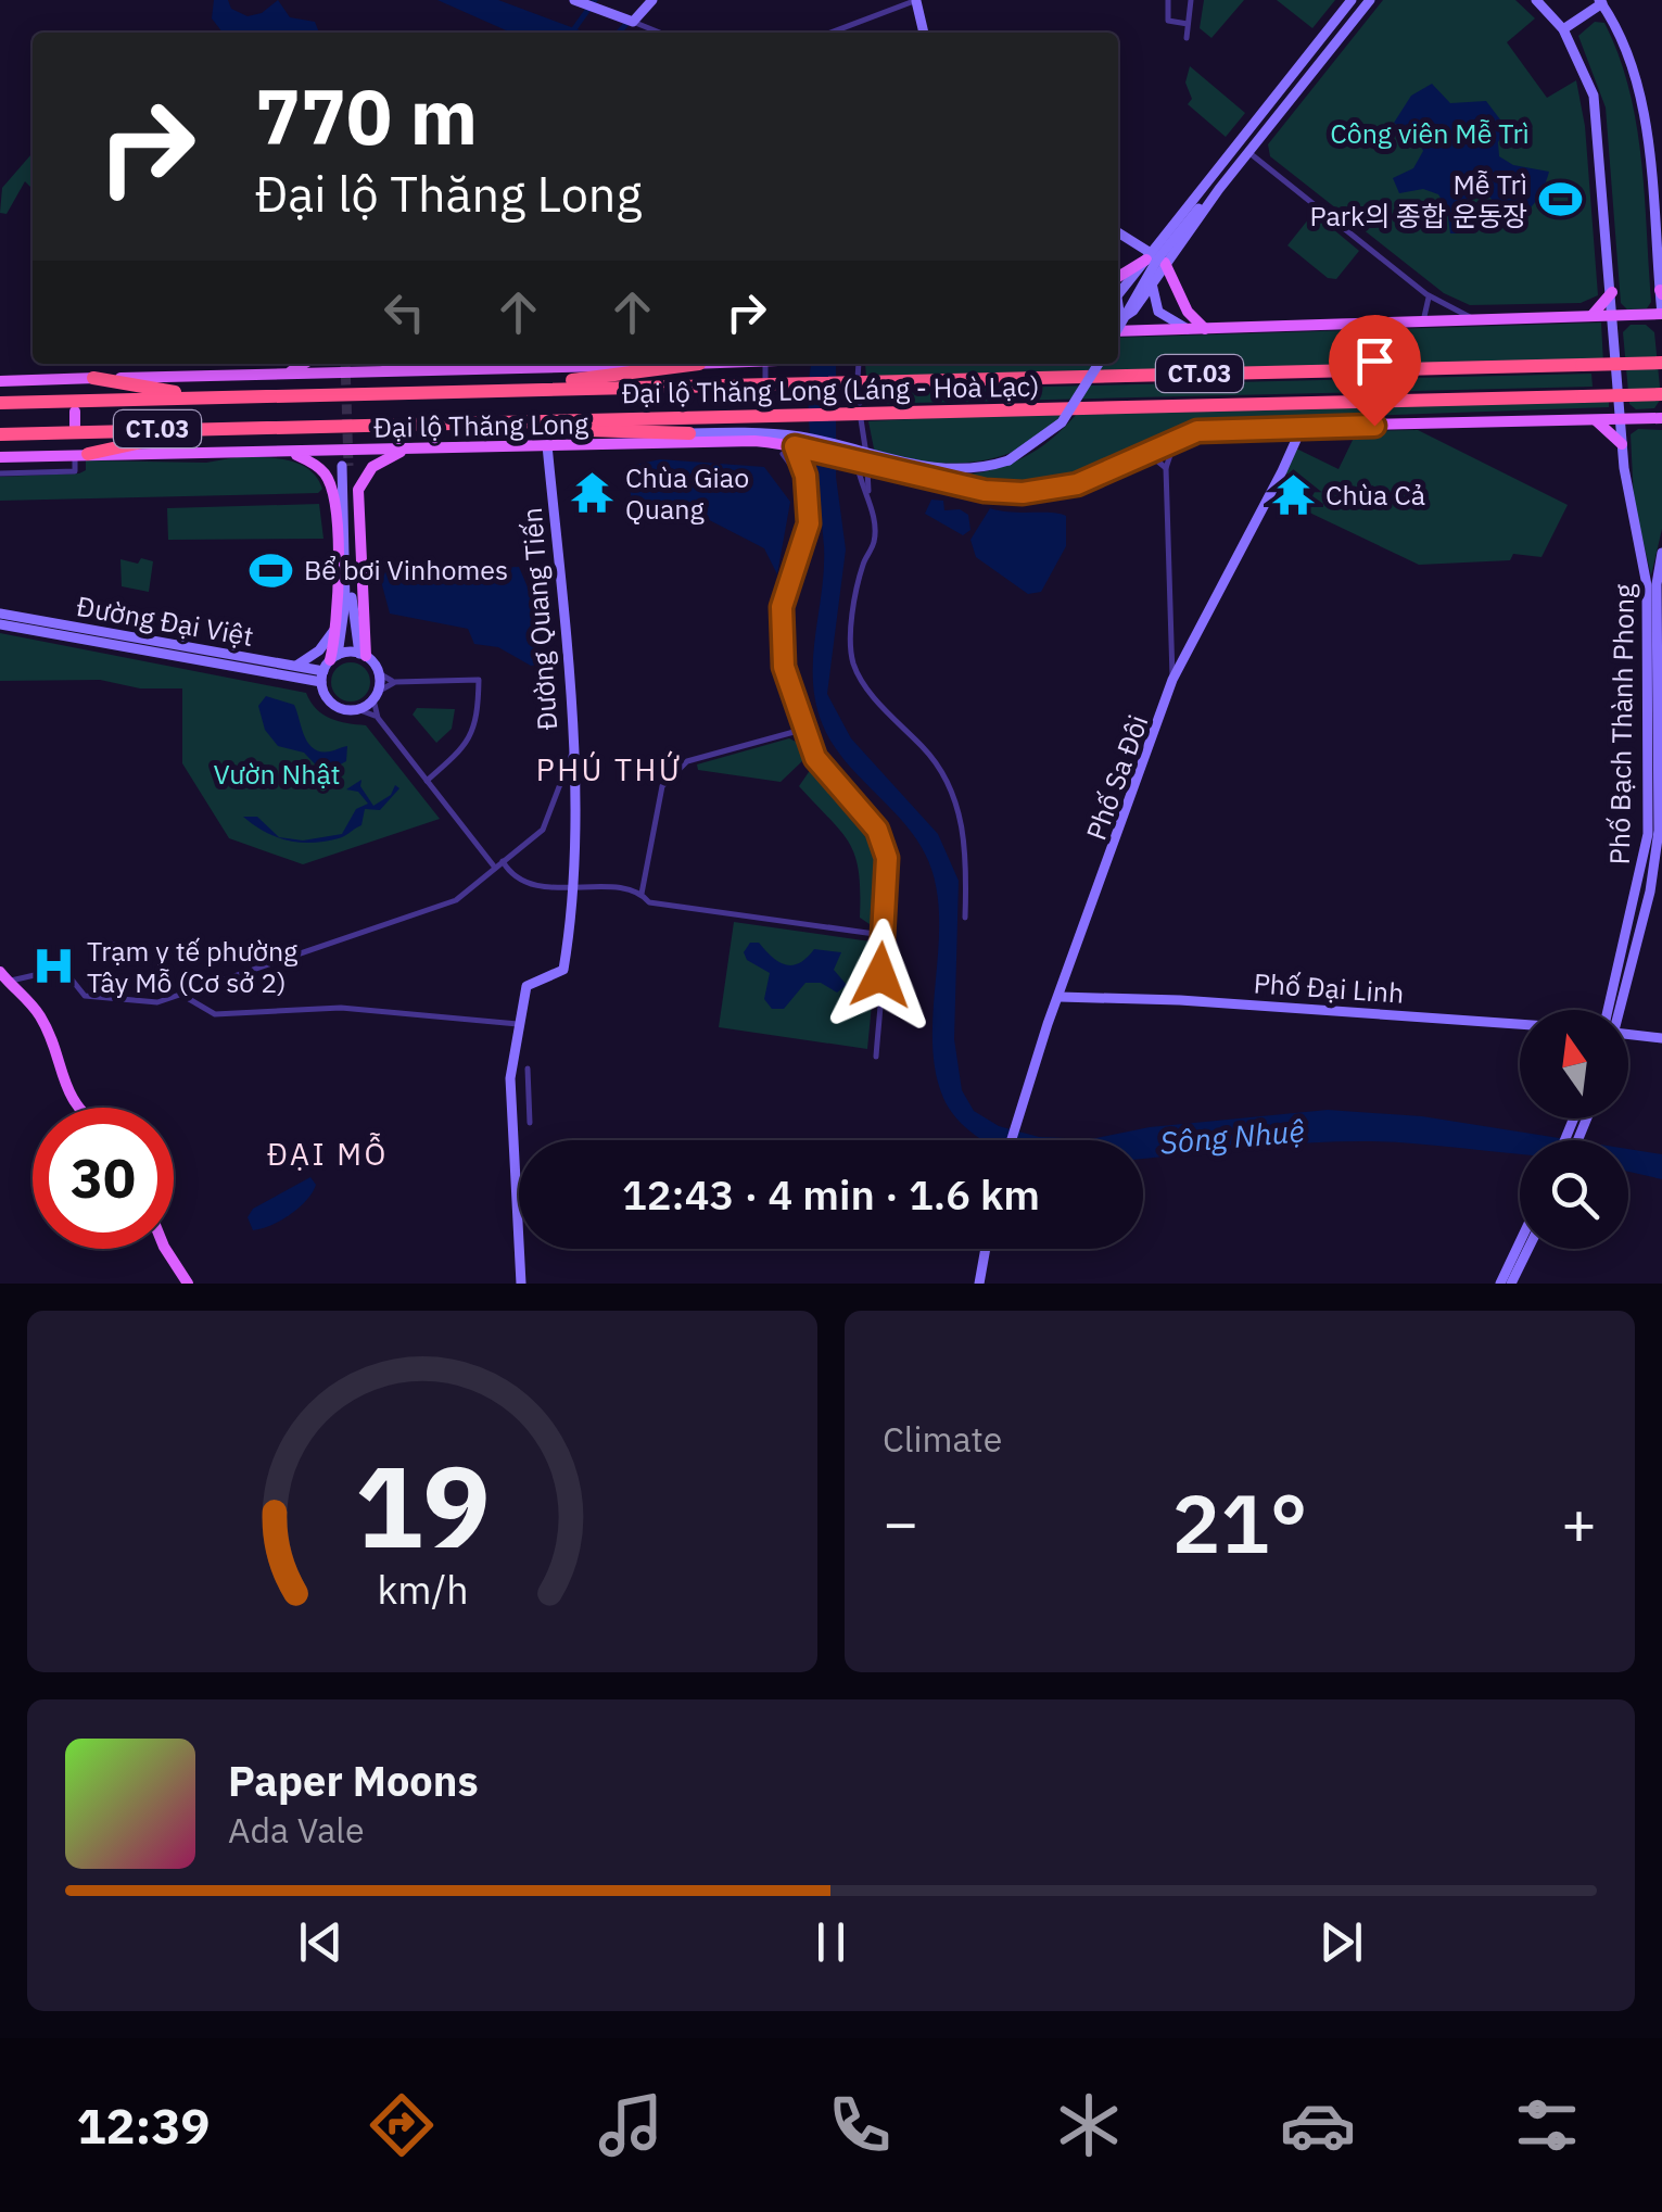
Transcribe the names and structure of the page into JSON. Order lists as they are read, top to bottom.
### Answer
{
  "streets": {
    "highway": ["CT.03", "Đại lộ Thăng Long (Láng - Hoà Lạc)"],
    "main road": ["Đại lộ Thăng Long"],
    "street": [
      "Đường Quang Tiến",
      "Đường Đại Việt",
      "Phố Bạch Thành Phong",
      "Phố Sa Đôi",
      "Phố Đại Linh"
    ]
  },
  "crossings": [
    ["Đại lộ Thăng Long", "Đường Quang Tiến"],
    ["Đại lộ Thăng Long", "Phố Bạch Thành Phong"],
    ["Đại lộ Thăng Long", "Phố Sa Đôi"],
    ["Phố Sa Đôi", "Phố Đại Linh"]
  ],
  "districts": ["PHÚ THỨ", "ĐẠI MỖ"],
  "water": ["Sông Nhuệ"],
  "parks": ["Công viên Mễ Trì", "Vườn Nhật"],
  "places": {
    "sports": ["Mễ Trì Park의 종합 운동장", "Bể bơi Vinhomes"],
    "temple": ["Chùa Giao Quang", "Chùa Cả"],
    "hospital": ["Trạm y tế phường Tây Mỗ (Cơ sở 2)"]
  },
  "north": "top",
  "page": {
    "turn": ["770 m", "Đại lộ Thăng Long"],
    "limit": "30",
    "trip": "12:43 · 4 min · 1.6 km",
    "tile": "Climate",
    "heat": ["−", "21°", "+"],
    "song": ["Paper Moons", "Ada Vale"],
    "tabs": "12:39",
    "gauge": ["19", "km/h"]
  }
}
